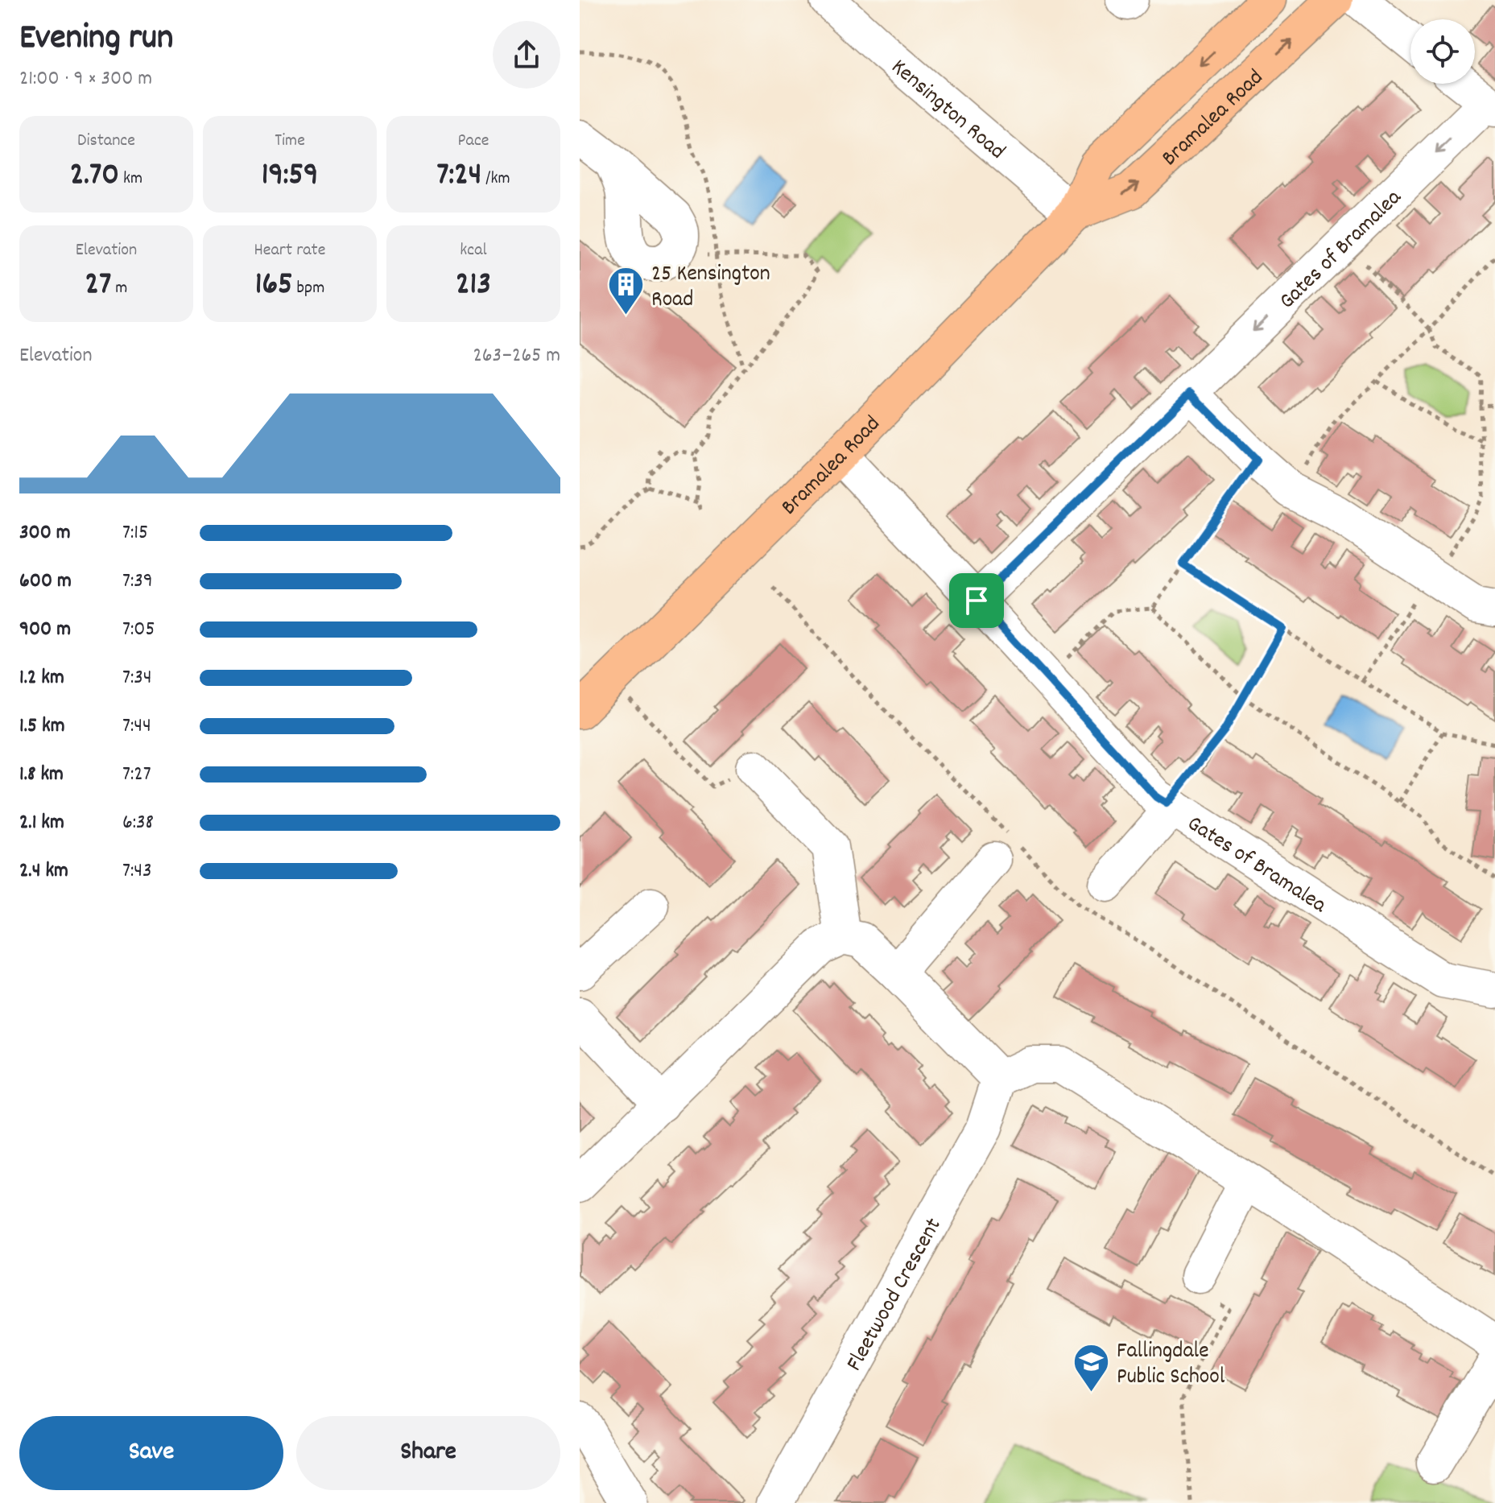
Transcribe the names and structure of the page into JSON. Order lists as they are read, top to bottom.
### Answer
{
  "streets": {
    "main road": ["Bramalea Road"],
    "street": ["Kensington Road", "Gates of Bramalea", "Fleetwood Crescent"]
  },
  "crossings": [
    ["Kensington Road", "Bramalea Road"],
    ["Bramalea Road", "Gates of Bramalea"]
  ],
  "places": {
    "building": ["25 Kensington Road"],
    "school or university": ["Fallingdale Public School"]
  },
  "page": {
    "heading": ["Evening run", "21:00 · 9 × 300 m"],
    "stats": [
      ["Distance", "2.70 km"],
      ["Time", "19:59"],
      ["Pace", "7:24 /km"],
      ["Elevation", "27 m"],
      ["Heart rate", "165 bpm"],
      ["kcal", "213"]
    ],
    "chart": ["Elevation", "263–265 m"],
    "list": [
      {
        "name": "300 m",
        "note": "7:15"
      },
      {
        "name": "600 m",
        "note": "7:39"
      },
      {
        "name": "900 m",
        "note": "7:05"
      },
      {
        "name": "1.2 km",
        "note": "7:34"
      },
      {
        "name": "1.5 km",
        "note": "7:44"
      },
      {
        "name": "1.8 km",
        "note": "7:27"
      },
      {
        "name": "2.1 km",
        "note": "6:38"
      },
      {
        "name": "2.4 km",
        "note": "7:43"
      }
    ],
    "buttons": ["Save", "Share"]
  }
}
